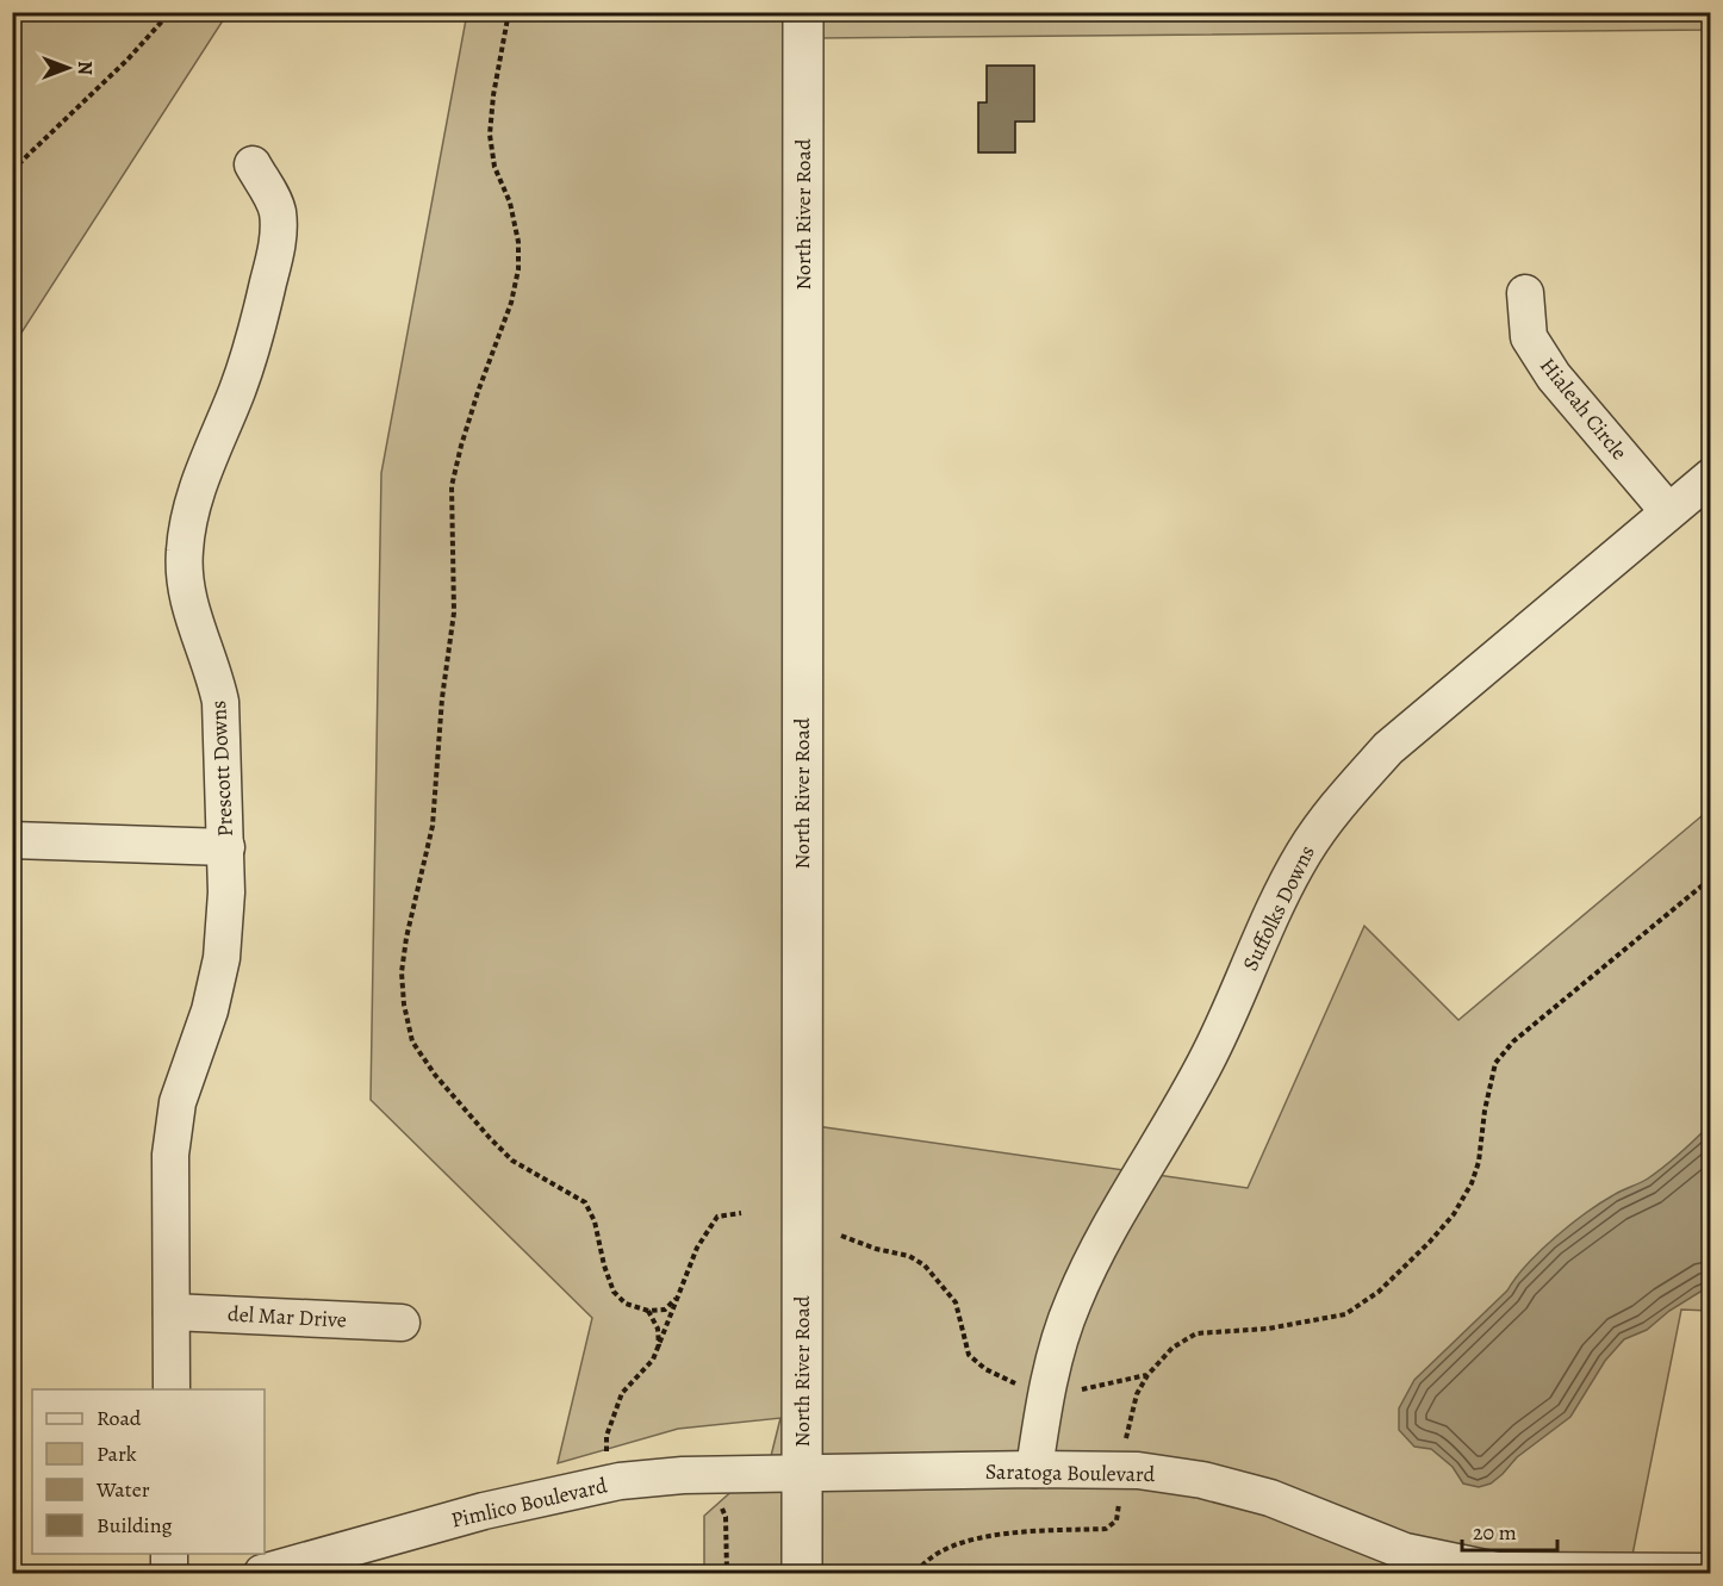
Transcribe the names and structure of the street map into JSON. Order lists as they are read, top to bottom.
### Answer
{
  "streets": {
    "street": [
      "North River Road",
      "Hialeah Circle",
      "Prescott Downs",
      "Suffolks Downs",
      "del Mar Drive",
      "Saratoga Boulevard",
      "Pimlico Boulevard"
    ]
  },
  "crossings": [
    ["North River Road", "Saratoga Boulevard"],
    ["North River Road", "Pimlico Boulevard"],
    ["Hialeah Circle", "Suffolks Downs"],
    ["Prescott Downs", "del Mar Drive"],
    ["Suffolks Downs", "Saratoga Boulevard"],
    ["Saratoga Boulevard", "Pimlico Boulevard"]
  ],
  "legend": [
    "Road",
    "Park",
    "Water",
    "Building"
  ],
  "scale_bar": "20 m",
  "north": "right"
}
